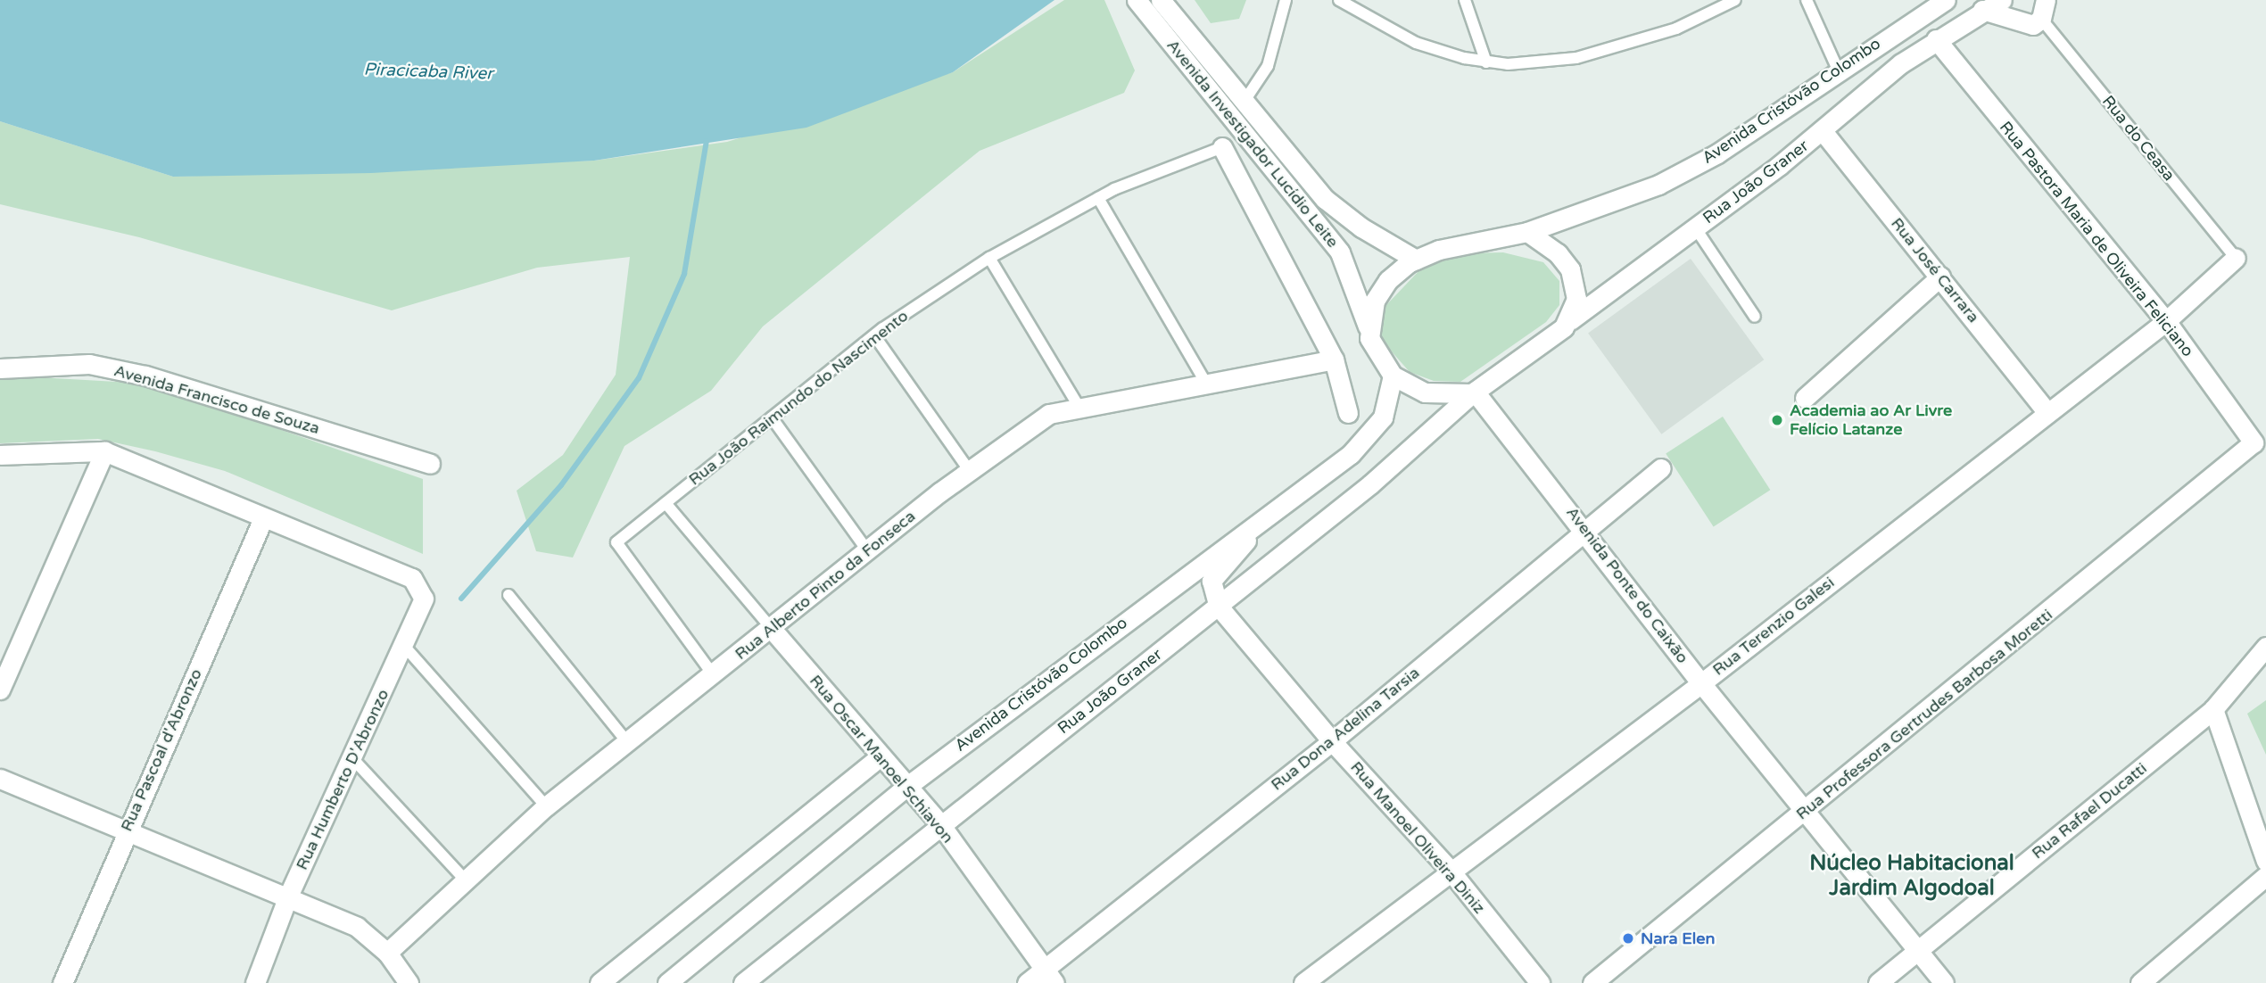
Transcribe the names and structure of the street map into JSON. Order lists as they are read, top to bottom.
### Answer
{
  "streets": {
    "street": [
      "Avenida Cristóvão Colombo",
      "Avenida Investigador Lucídio Leite",
      "Rua João Graner",
      "Rua Pastora Maria de Oliveira Feliciano",
      "Rua José Carrara",
      "Avenida Francisco de Souza",
      "Rua Alberto Pinto da Fonseca",
      "Avenida Ponte do Caixão",
      "Rua Terenzio Galesi",
      "Rua Professora Gertrudes Barbosa Moretti",
      "Rua Dona Adelina Tarsia",
      "Rua Pascoal d'Abronzo",
      "Rua Oscar Manoel Schiavon",
      "Rua Humberto D'Abronzo",
      "Rua Rafael Ducatti",
      "Rua Manoel Oliveira Diniz"
    ],
    "lane": ["Rua do Ceasa", "Rua João Raimundo do Nascimento"]
  },
  "crossings": [
    ["Avenida Cristóvão Colombo", "Avenida Investigador Lucídio Leite"],
    ["Avenida Cristóvão Colombo", "Rua João Graner"],
    ["Avenida Cristóvão Colombo", "Avenida Ponte do Caixão"],
    ["Avenida Cristóvão Colombo", "Rua Oscar Manoel Schiavon"],
    ["Rua do Ceasa", "Rua Terenzio Galesi"],
    ["Avenida Investigador Lucídio Leite", "Rua João Graner"],
    ["Avenida Investigador Lucídio Leite", "Avenida Ponte do Caixão"],
    ["Rua João Graner", "Rua Pastora Maria de Oliveira Feliciano"],
    ["Rua João Graner", "Rua José Carrara"],
    ["Rua João Graner", "Avenida Ponte do Caixão"],
    ["Rua João Graner", "Rua Oscar Manoel Schiavon"],
    ["Rua João Graner", "Rua Manoel Oliveira Diniz"],
    ["Rua Pastora Maria de Oliveira Feliciano", "Rua Terenzio Galesi"],
    ["Rua Pastora Maria de Oliveira Feliciano", "Rua Professora Gertrudes Barbosa Moretti"],
    ["Rua José Carrara", "Rua Terenzio Galesi"],
    ["Rua João Raimundo do Nascimento", "Rua Alberto Pinto da Fonseca"],
    ["Rua Alberto Pinto da Fonseca", "Rua Oscar Manoel Schiavon"],
    ["Avenida Ponte do Caixão", "Rua Terenzio Galesi"],
    ["Avenida Ponte do Caixão", "Rua Professora Gertrudes Barbosa Moretti"],
    ["Avenida Ponte do Caixão", "Rua Dona Adelina Tarsia"],
    ["Avenida Ponte do Caixão", "Rua Rafael Ducatti"],
    ["Rua Terenzio Galesi", "Rua Manoel Oliveira Diniz"],
    ["Rua Dona Adelina Tarsia", "Rua Oscar Manoel Schiavon"],
    ["Rua Dona Adelina Tarsia", "Rua Manoel Oliveira Diniz"],
    ["Rua Pascoal d'Abronzo", "Rua Humberto D'Abronzo"]
  ],
  "districts": ["Núcleo Habitacional Jardim Algodoal"],
  "water": ["Piracicaba River"],
  "places": ["Academia ao Ar Livre Felício Latanze", "Nara Elen"]
}
